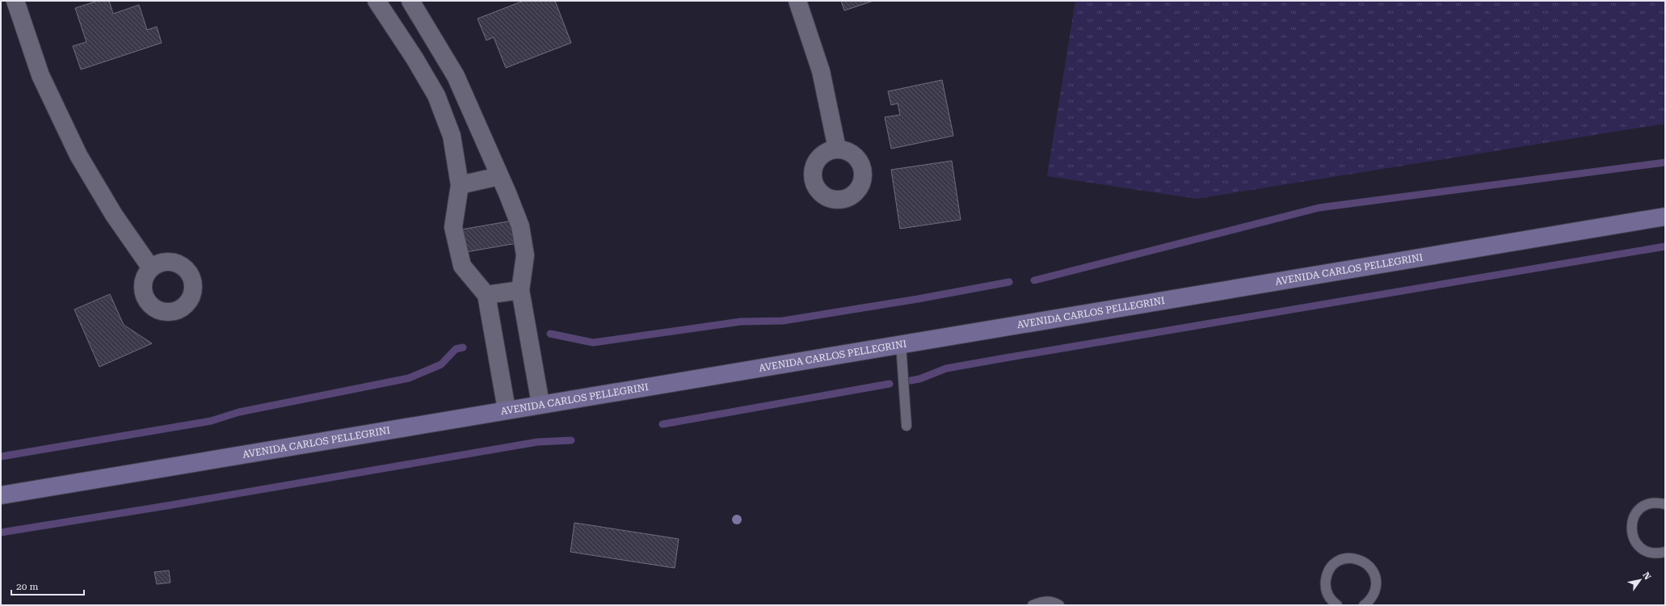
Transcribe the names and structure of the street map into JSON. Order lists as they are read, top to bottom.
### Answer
{
  "streets": {
    "main road": ["AVENIDA CARLOS PELLEGRINI"]
  },
  "scale_bar": "20 m",
  "north": "top right"
}
